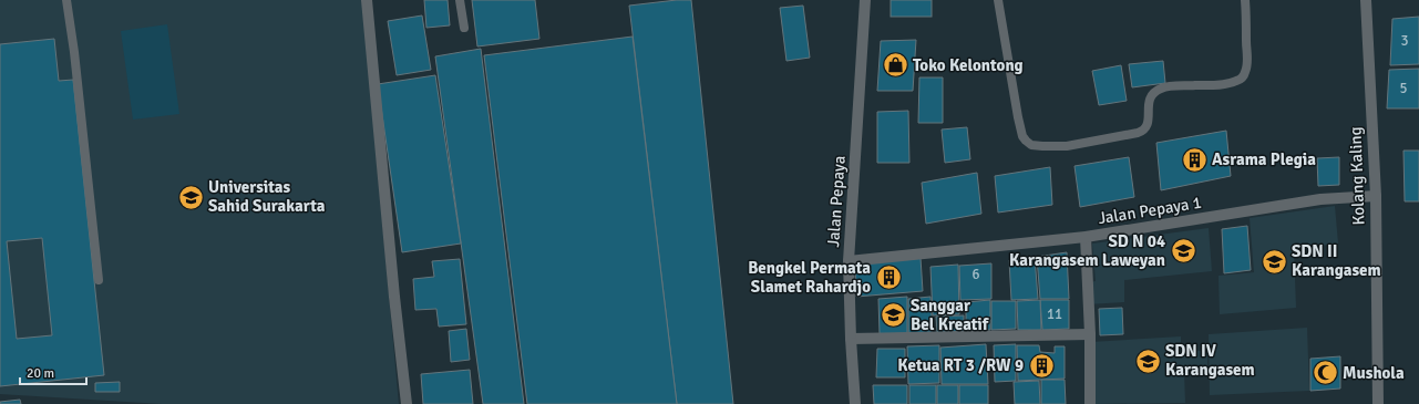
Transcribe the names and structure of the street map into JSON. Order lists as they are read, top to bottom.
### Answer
{
  "streets": {
    "street": ["Kolang Kaling", "Jalan Pepaya", "Jalan Pepaya 1"]
  },
  "crossings": [
    ["Kolang Kaling", "Jalan Pepaya 1"],
    ["Jalan Pepaya", "Jalan Pepaya 1"]
  ],
  "places": {
    "shop": ["Toko Kelontong"],
    "building": ["Asrama Plegia", "Bengkel Permata Slamet Rahardjo", "Ketua RT 3 /RW 9"],
    "school or university": [
      "Universitas Sahid Surakarta",
      "SD N 04 Karangasem Laweyan",
      "SDN II Karangasem",
      "Sanggar Bel Kreatif",
      "SDN IV Karangasem"
    ],
    "mosque": ["Mushola"]
  },
  "house_numbers": [
    "3",
    "5",
    "6",
    "11"
  ],
  "scale_bar": "20 m"
}
